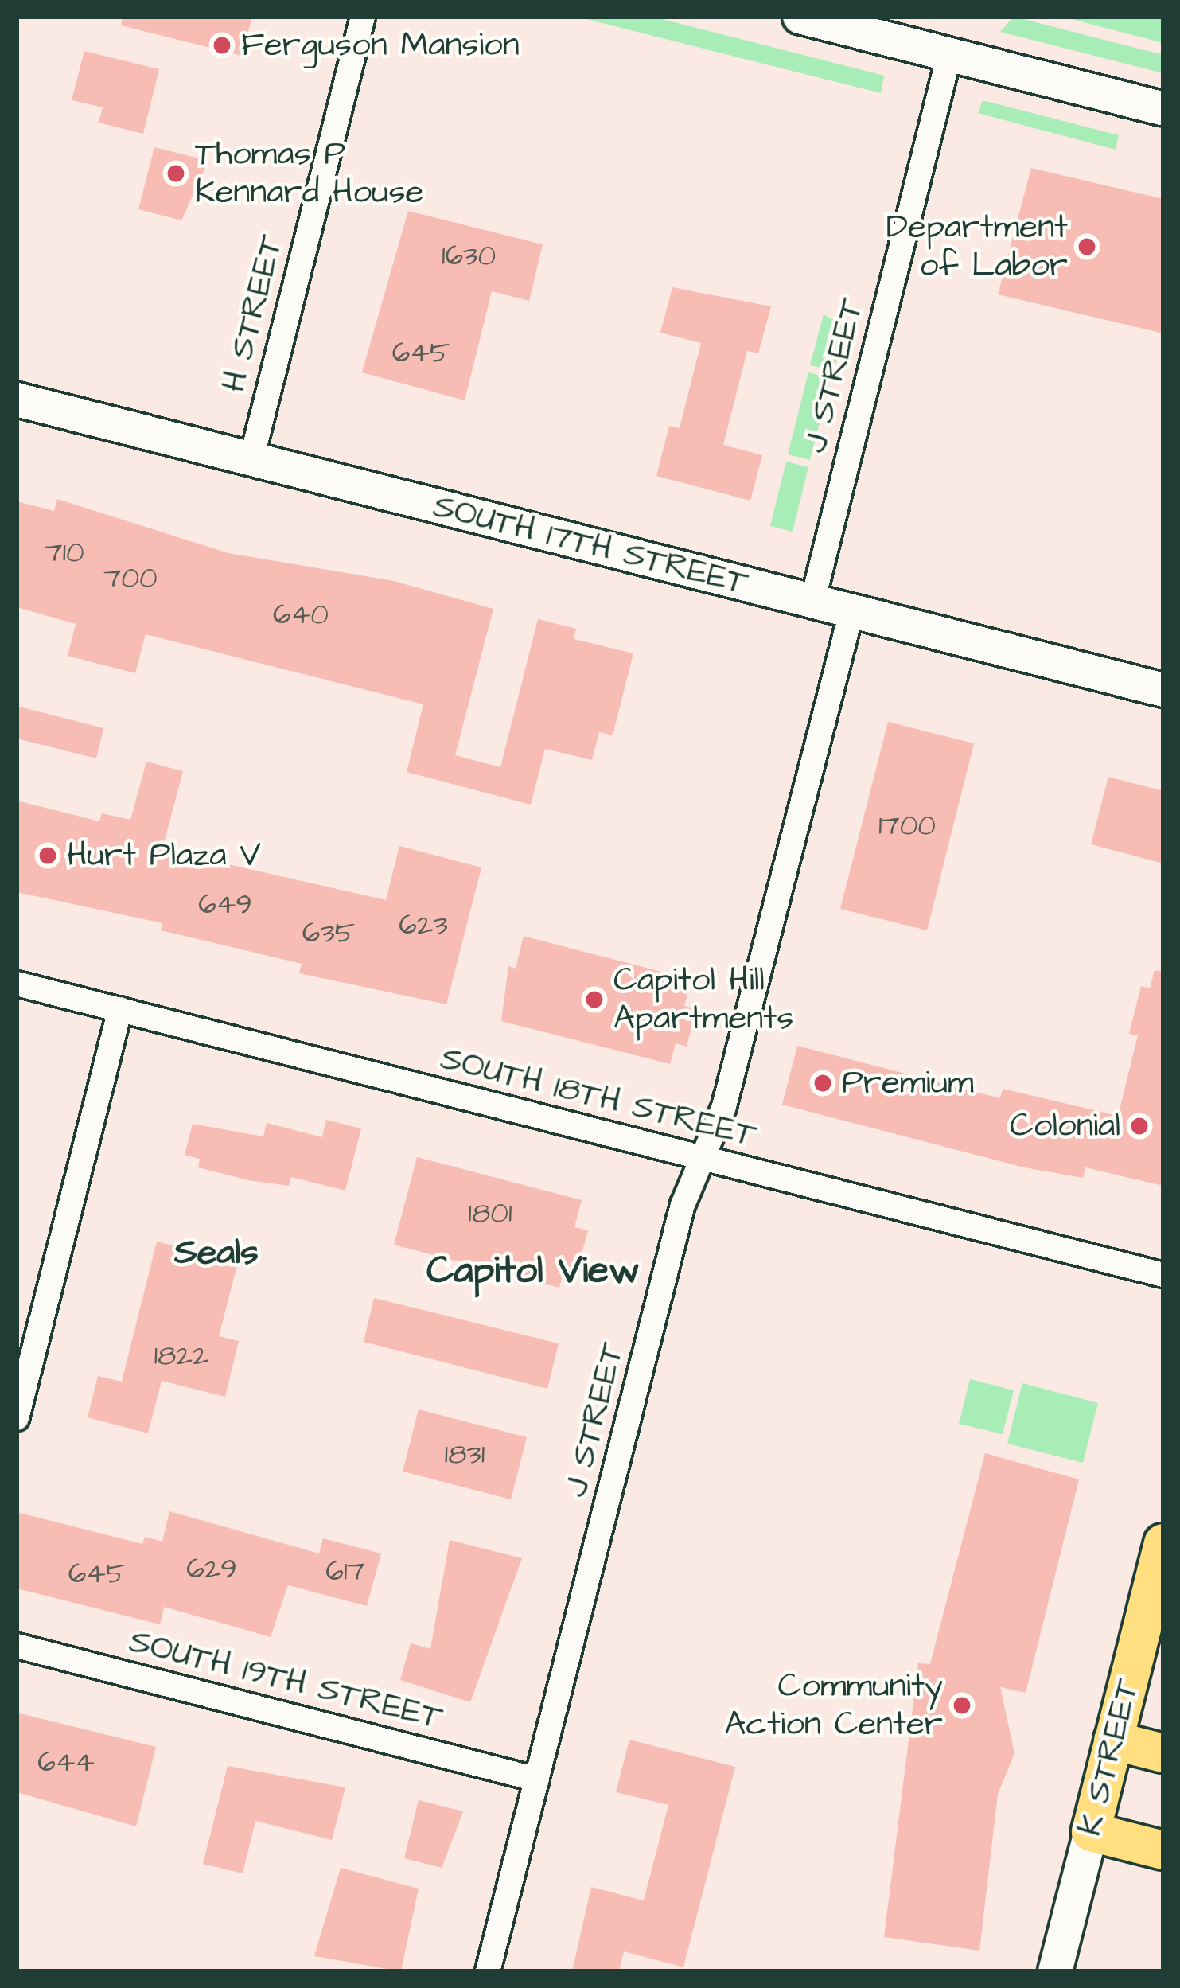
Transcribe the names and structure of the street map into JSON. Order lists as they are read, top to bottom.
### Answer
{
  "streets": {
    "main road": ["SOUTH 17TH STREET", "K STREET"],
    "street": [
      "H STREET",
      "J STREET",
      "SOUTH 18TH STREET",
      "SOUTH 19TH STREET"
    ]
  },
  "crossings": [
    ["H STREET", "SOUTH 17TH STREET"],
    ["J STREET", "SOUTH 17TH STREET"],
    ["J STREET", "SOUTH 18TH STREET"],
    ["J STREET", "SOUTH 19TH STREET"]
  ],
  "districts": ["Seals", "Capitol View"],
  "places": [
    "Ferguson Mansion",
    "Thomas P Kennard House",
    "Department of Labor",
    "Hurt Plaza V",
    "Capitol Hill Apartments",
    "Premium",
    "Colonial",
    "Community Action Center"
  ],
  "house_numbers": [
    "1630",
    "645",
    "710",
    "700",
    "640",
    "1700",
    "649",
    "623",
    "635",
    "1801",
    "1822",
    "1831",
    "629",
    "617",
    "645",
    "644"
  ]
}
